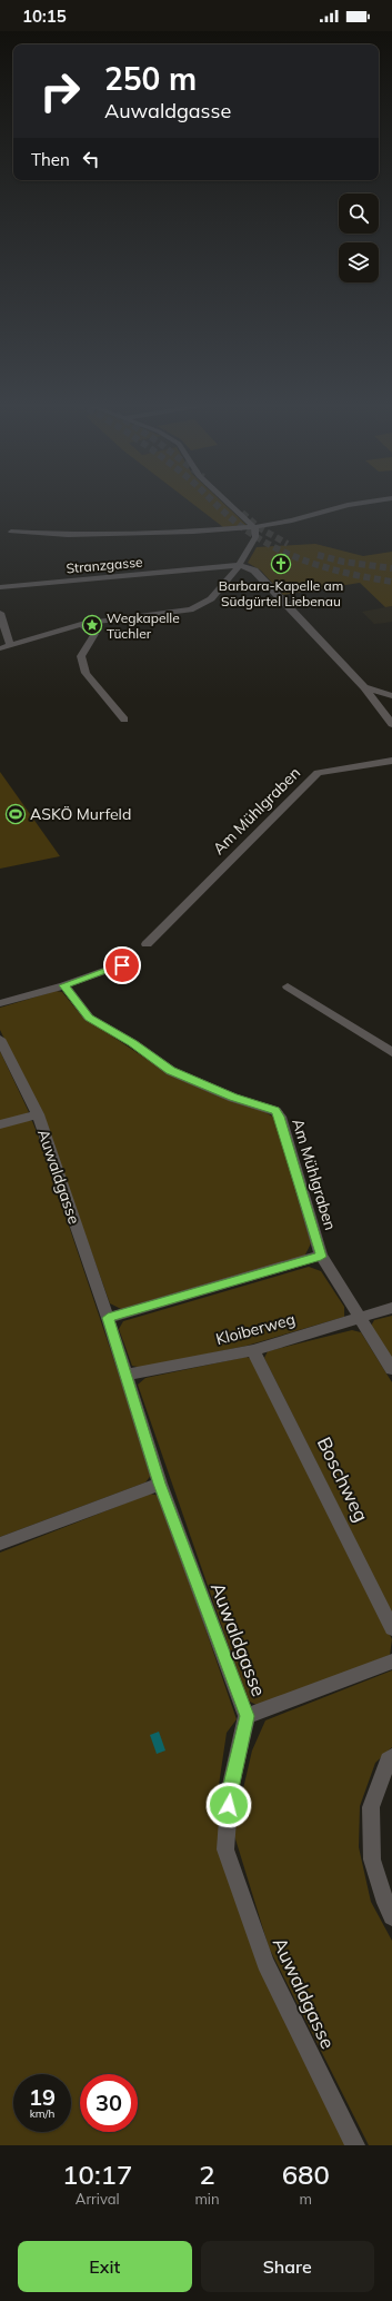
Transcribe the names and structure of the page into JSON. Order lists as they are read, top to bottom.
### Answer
{
  "streets": {
    "street": [
      "Stranzgasse",
      "Am Mühlgraben",
      "Auwaldgasse",
      "Kloiberweg",
      "Boschweg"
    ]
  },
  "crossings": [
    ["Am Mühlgraben", "Kloiberweg"],
    ["Auwaldgasse", "Kloiberweg"],
    ["Kloiberweg", "Boschweg"]
  ],
  "places": {
    "church": ["Barbara-Kapelle am Südgürtel Liebenau"],
    "place": ["Wegkapelle Tüchler"],
    "sports": ["ASKÖ Murfeld"]
  },
  "page": {
    "status": "10:15",
    "turn": ["250 m", "Auwaldgasse"],
    "then": "Then",
    "speed": "19 km/h",
    "limit": "30",
    "eta": [
      "10:17",
      "Arrival",
      "2",
      "min",
      "680",
      "m"
    ],
    "buttons": ["Exit", "Share"]
  }
}
